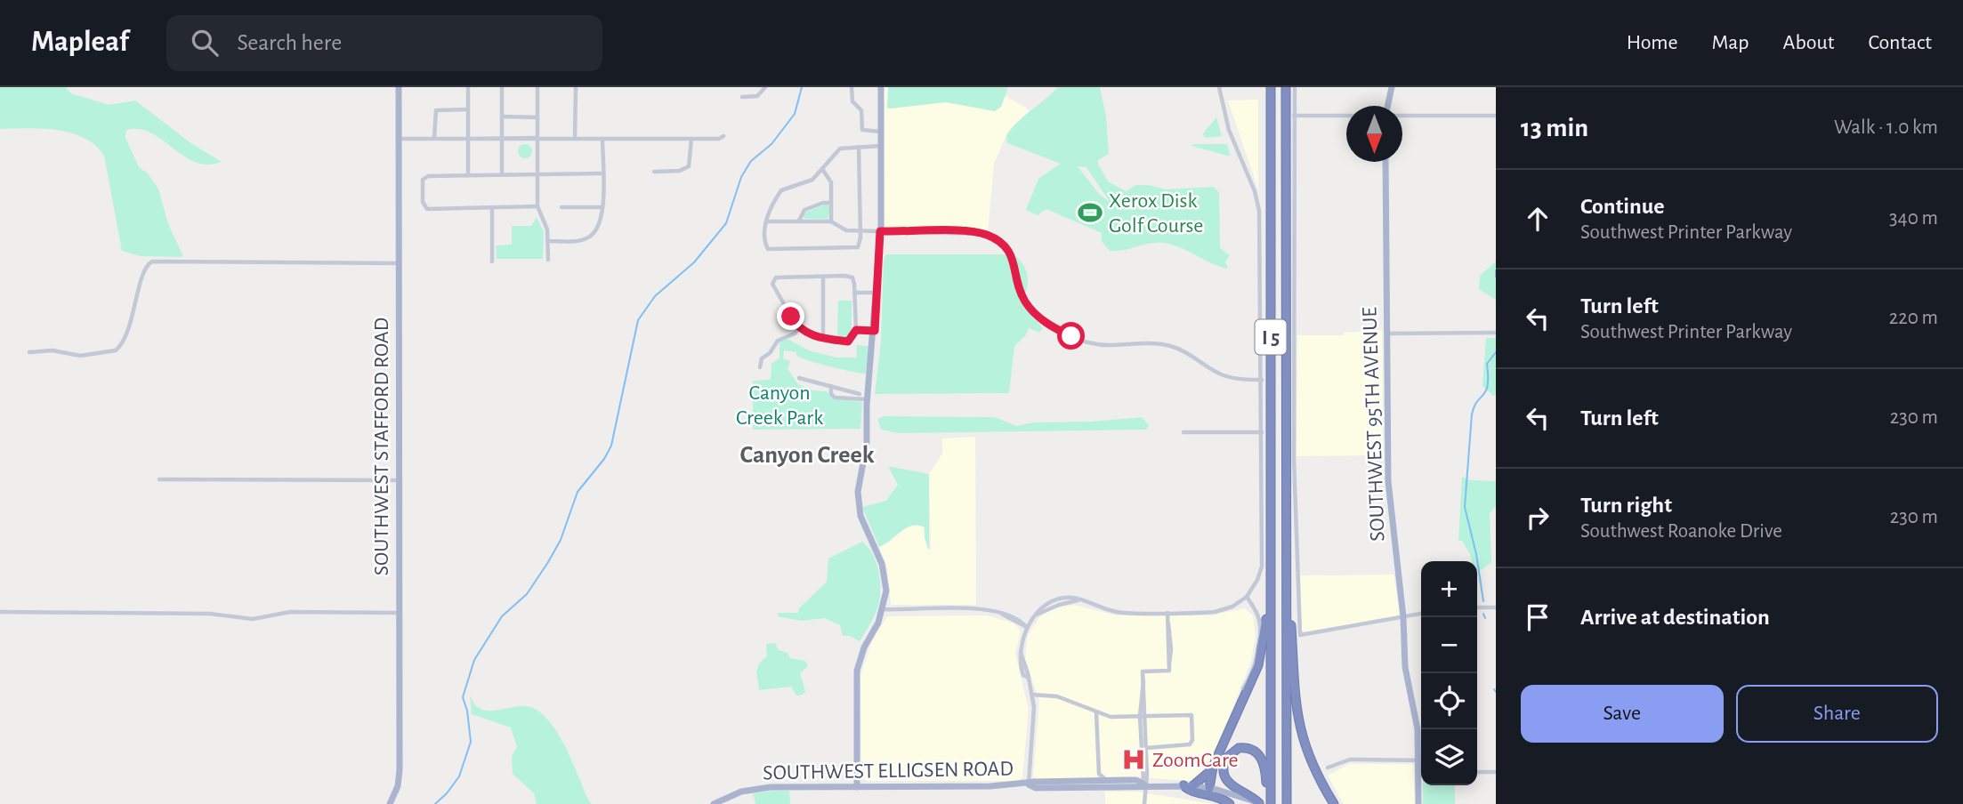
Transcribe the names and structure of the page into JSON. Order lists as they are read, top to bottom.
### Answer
{
  "streets": {
    "highway": ["I 5"],
    "main road": ["SOUTHWEST 95TH AVENUE", "SOUTHWEST STAFFORD ROAD", "SOUTHWEST ELLIGSEN ROAD"]
  },
  "crossings": [
    ["I 5", "SOUTHWEST ELLIGSEN ROAD"]
  ],
  "districts": ["Canyon Creek"],
  "parks": ["Canyon Creek Park"],
  "places": {
    "sports": ["Xerox Disk Golf Course"],
    "hospital": ["ZoomCare"]
  },
  "north": "bottom",
  "page": {
    "header": "Mapleaf",
    "search": "Search here",
    "nav": [
      "Home",
      "Map",
      "About",
      "Contact"
    ],
    "heading": ["13 min", "Walk · 1.0 km"],
    "list": [
      ["Continue", "Southwest Printer Parkway", "340 m"],
      ["Turn left", "Southwest Printer Parkway", "220 m"],
      ["Turn left", "230 m"],
      ["Turn right", "Southwest Roanoke Drive", "230 m"],
      "Arrive at destination"
    ],
    "map_buttons": ["+", "−"],
    "buttons": ["Save", "Share"]
  }
}
